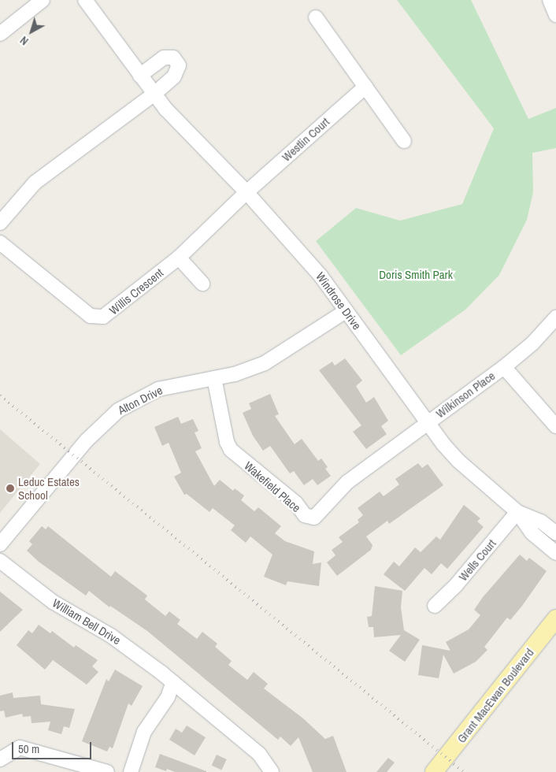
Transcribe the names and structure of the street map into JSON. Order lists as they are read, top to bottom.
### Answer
{
  "streets": {
    "main road": ["Grant MacEwan Boulevard"],
    "street": [
      "Westlin Court",
      "Willis Crescent",
      "Windrose Drive",
      "Wilkinson Place",
      "Alton Drive",
      "Wakefield Place",
      "Wells Court",
      "William Bell Drive"
    ]
  },
  "crossings": [
    ["Westlin Court", "Willis Crescent"],
    ["Westlin Court", "Windrose Drive"],
    ["Willis Crescent", "Windrose Drive"],
    ["Windrose Drive", "Wilkinson Place"],
    ["Windrose Drive", "Alton Drive"],
    ["Windrose Drive", "Wakefield Place"],
    ["Windrose Drive", "Wells Court"],
    ["Wilkinson Place", "Wakefield Place"],
    ["Alton Drive", "Wakefield Place"]
  ],
  "parks": ["Doris Smith Park"],
  "places": ["Leduc Estates School"],
  "scale_bar": "50 m",
  "north": "bottom left"
}
